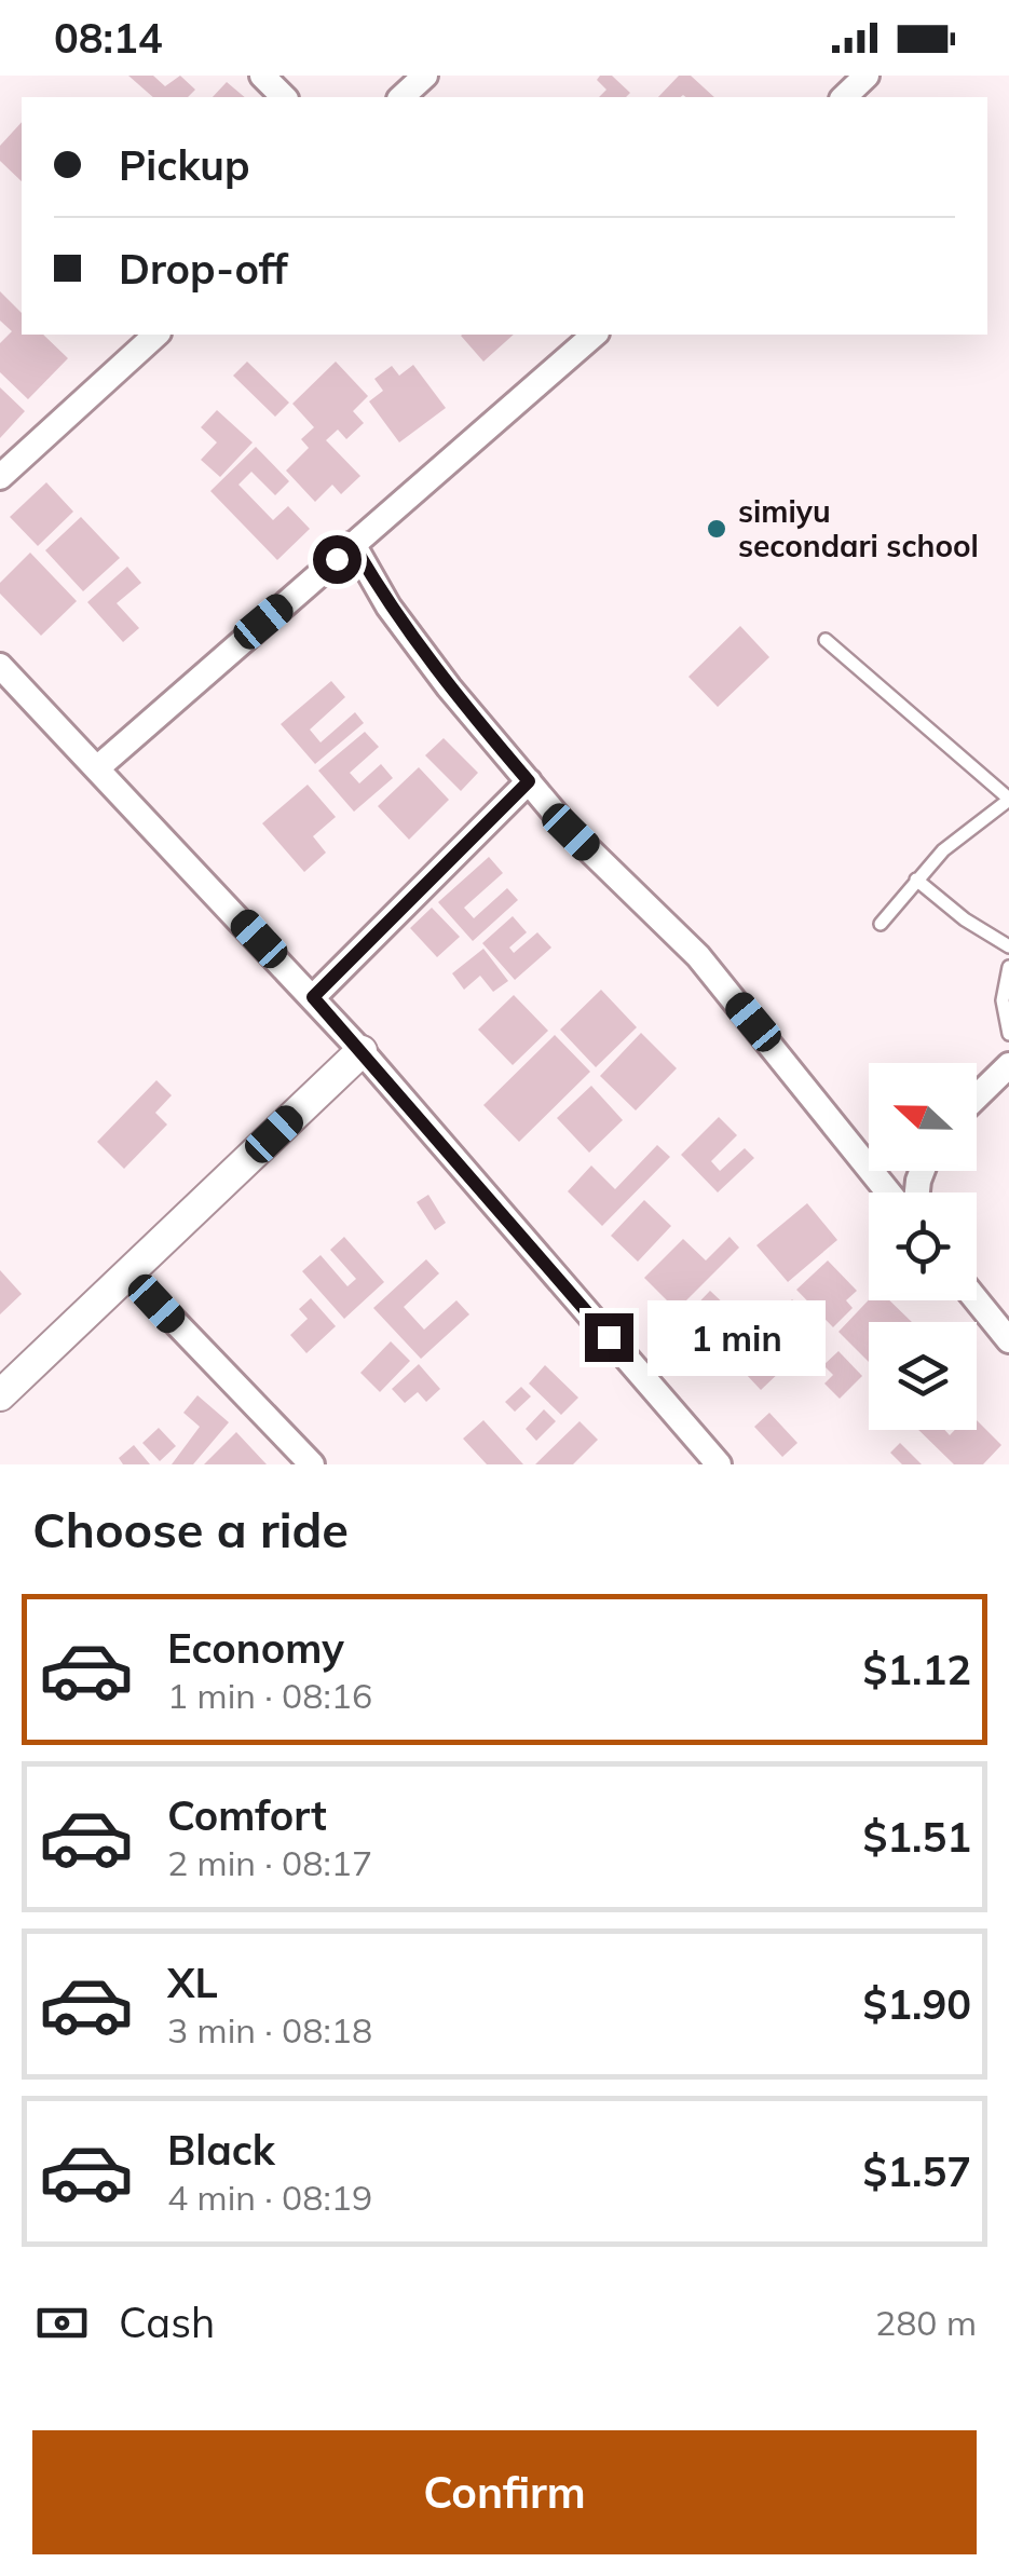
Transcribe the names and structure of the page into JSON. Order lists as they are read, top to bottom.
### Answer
{
  "places": ["simiyu secondari school"],
  "north": "left",
  "page": {
    "status": "08:14",
    "banner": ["Pickup", "Drop-off"],
    "bubble": "1 min",
    "heading": "Choose a ride",
    "list": [
      {
        "name": "Economy",
        "note": "1 min · 08:16",
        "value": "$1.12"
      },
      {
        "name": "Comfort",
        "note": "2 min · 08:17",
        "value": "$1.51"
      },
      {
        "name": "XL",
        "note": "3 min · 08:18",
        "value": "$1.90"
      },
      {
        "name": "Black",
        "note": "4 min · 08:19",
        "value": "$1.57"
      }
    ],
    "pay": ["Cash", "280 m"],
    "buttons": "Confirm"
  }
}
